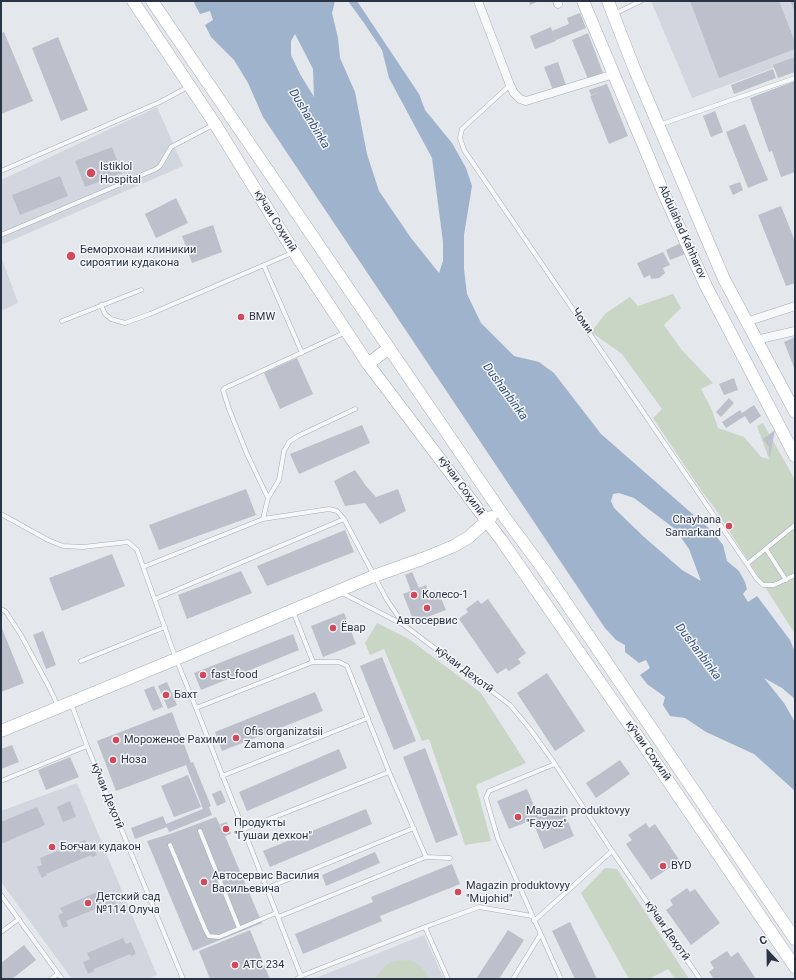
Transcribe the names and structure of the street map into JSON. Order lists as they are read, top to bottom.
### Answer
{
  "streets": {
    "main road": ["кӯчаи Соҳилӣ", "Abdulahad Kahharov"],
    "lane": ["Чоми", "кӯчаи Деҳотӣ"]
  },
  "water": ["Dushanbinka"],
  "places": [
    "Istiklol Hospital",
    "Беморхонаи клиникии сироятии кудакона",
    "BMW",
    "Chayhana Samarkand",
    "Колесо-1",
    "Автосервис",
    "Ёвар",
    "fast_food",
    "Бахт",
    "Ofis organizatsii Zamona",
    "Мороженое Рахими",
    "Ноза",
    "Magazin produktovyy \"Fayyoz\"",
    "Продукты \"Гушаи дехкон\"",
    "Боғчаи кудакон",
    "BYD",
    "Автосервис Василия Васильевича",
    "Magazin produktovyy \"Mujohid\"",
    "Детский сад №114 Олуча",
    "АТС 234"
  ],
  "north": "top"
}
